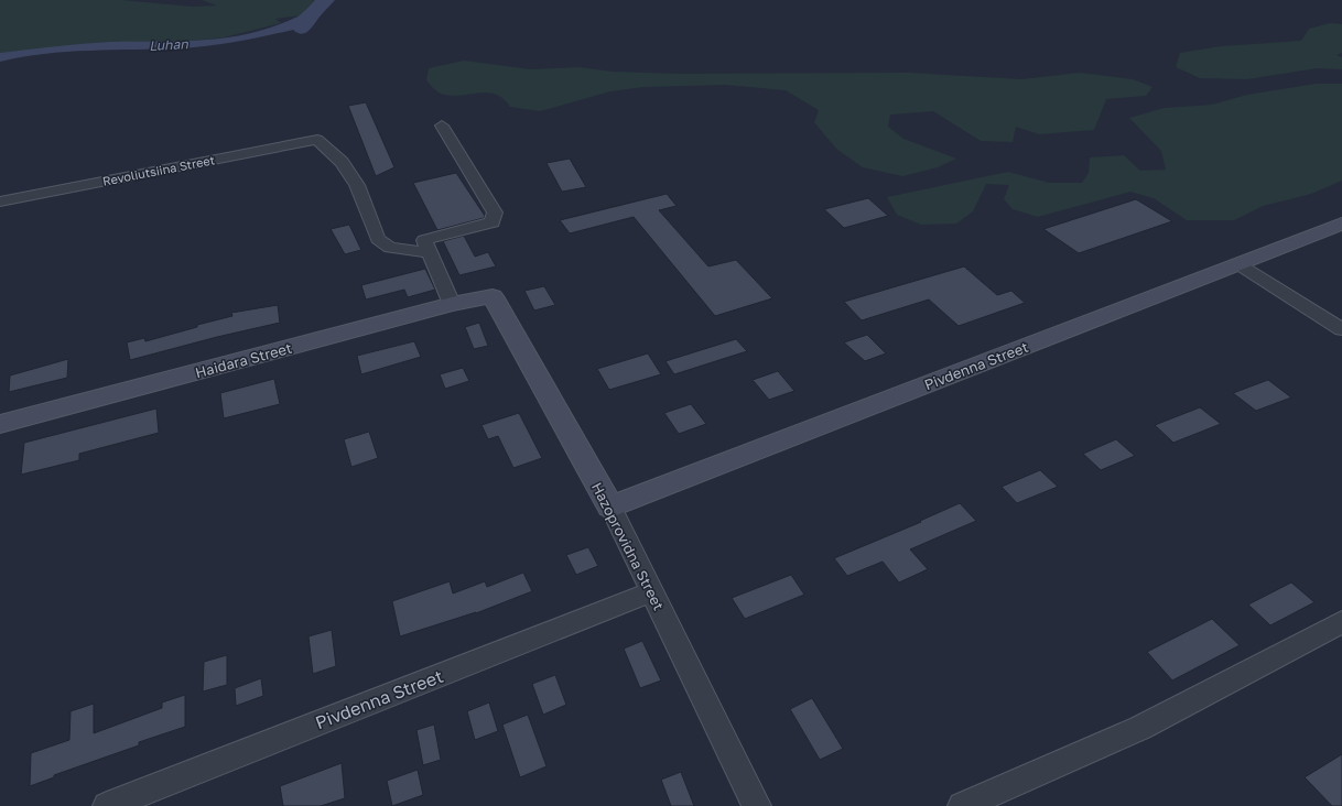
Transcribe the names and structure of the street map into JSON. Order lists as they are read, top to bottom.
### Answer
{
  "streets": {
    "street": [
      "Revoliutsiina Street",
      "Haidara Street",
      "Pivdenna Street",
      "Hazoprovidna Street"
    ]
  },
  "crossings": [
    ["Haidara Street", "Hazoprovidna Street"],
    ["Pivdenna Street", "Hazoprovidna Street"]
  ],
  "water": ["Luhan"]
}
